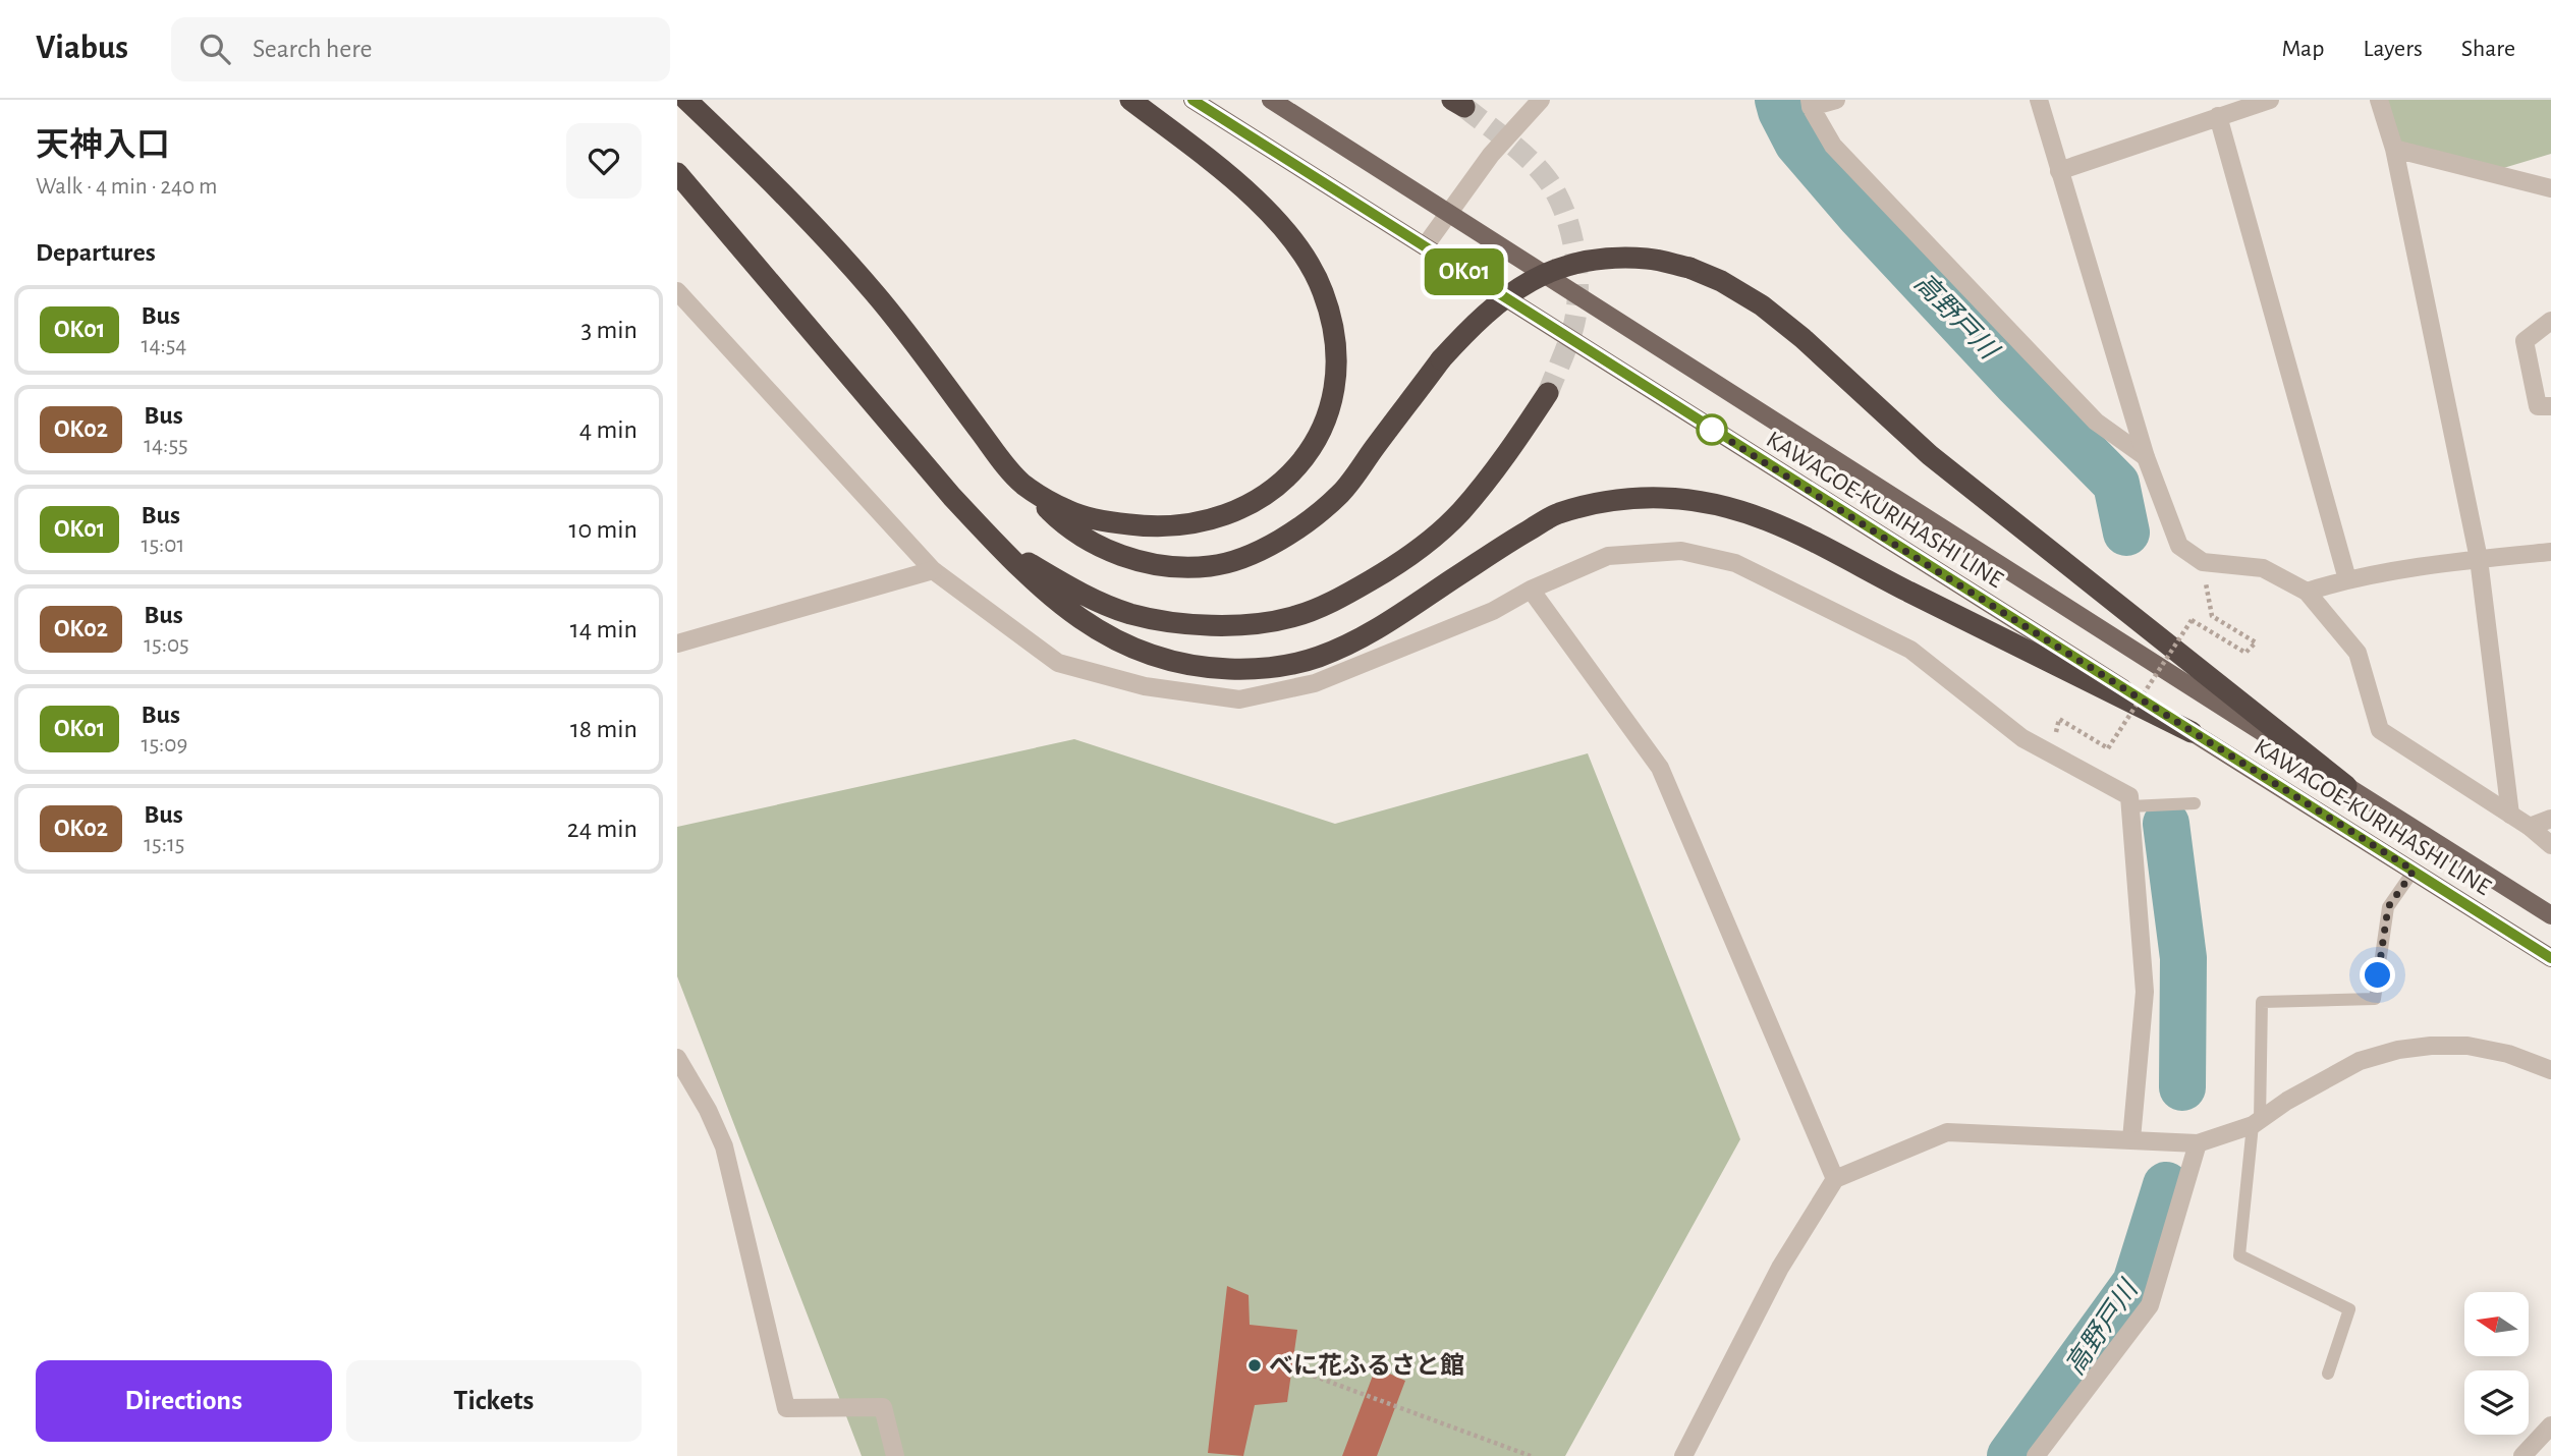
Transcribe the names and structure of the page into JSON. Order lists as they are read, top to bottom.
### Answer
{
  "streets": {
    "main road": ["KAWAGOE-KURIHASHI LINE"]
  },
  "water": ["高野戸川"],
  "places": ["べに花ふるさと館"],
  "lines": ["bus line OK01"],
  "north": "left",
  "page": {
    "header": "Viabus",
    "search": "Search here",
    "nav": ["Map", "Layers", "Share"],
    "heading": [
      ["天神入口", "Walk · 4 min · 240 m"],
      "Departures"
    ],
    "on_map": "OK01",
    "list": [
      {
        "mark": "OK01",
        "name": "Bus",
        "note": "14:54",
        "value": "3 min"
      },
      {
        "mark": "OK02",
        "name": "Bus",
        "note": "14:55",
        "value": "4 min"
      },
      {
        "mark": "OK01",
        "name": "Bus",
        "note": "15:01",
        "value": "10 min"
      },
      {
        "mark": "OK02",
        "name": "Bus",
        "note": "15:05",
        "value": "14 min"
      },
      {
        "mark": "OK01",
        "name": "Bus",
        "note": "15:09",
        "value": "18 min"
      },
      {
        "mark": "OK02",
        "name": "Bus",
        "note": "15:15",
        "value": "24 min"
      }
    ],
    "buttons": ["Directions", "Tickets"]
  }
}
